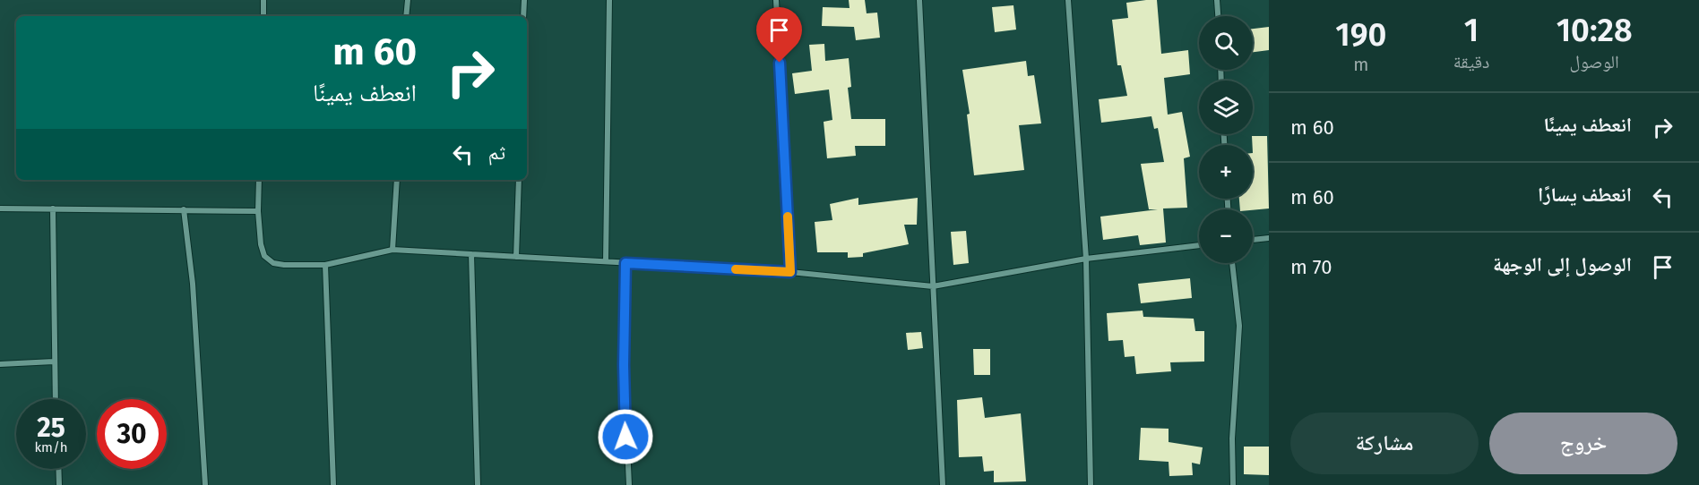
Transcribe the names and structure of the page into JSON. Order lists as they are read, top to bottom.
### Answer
{
  "page": {
    "eta": [
      "10:28",
      "الوصول",
      "1",
      "دقيقة",
      "190",
      "m"
    ],
    "map_buttons": ["+", "−"],
    "turn": ["60 m", "انعطف يمينًا"],
    "list": [
      {
        "name": "انعطف يمينًا",
        "value": "60 m"
      },
      {
        "name": "انعطف يسارًا",
        "value": "60 m"
      },
      {
        "name": "الوصول إلى الوجهة",
        "value": "70 m"
      }
    ],
    "then": "ثم",
    "speed": "25 km/h",
    "limit": "30",
    "buttons": ["خروج", "مشاركة"]
  }
}
